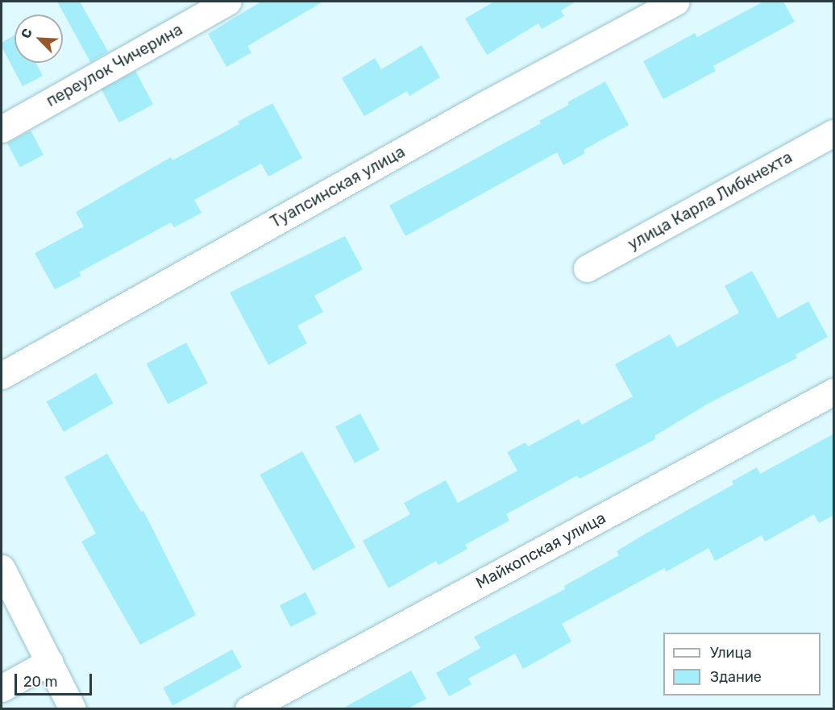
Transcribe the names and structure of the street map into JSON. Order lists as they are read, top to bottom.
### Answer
{
  "streets": {
    "street": [
      "переулок Чичерина",
      "Туапсинская улица",
      "улица Карла Либкнехта",
      "Майкопская улица"
    ]
  },
  "legend": ["Улица", "Здание"],
  "scale_bar": "20 m",
  "north": "top left"
}
